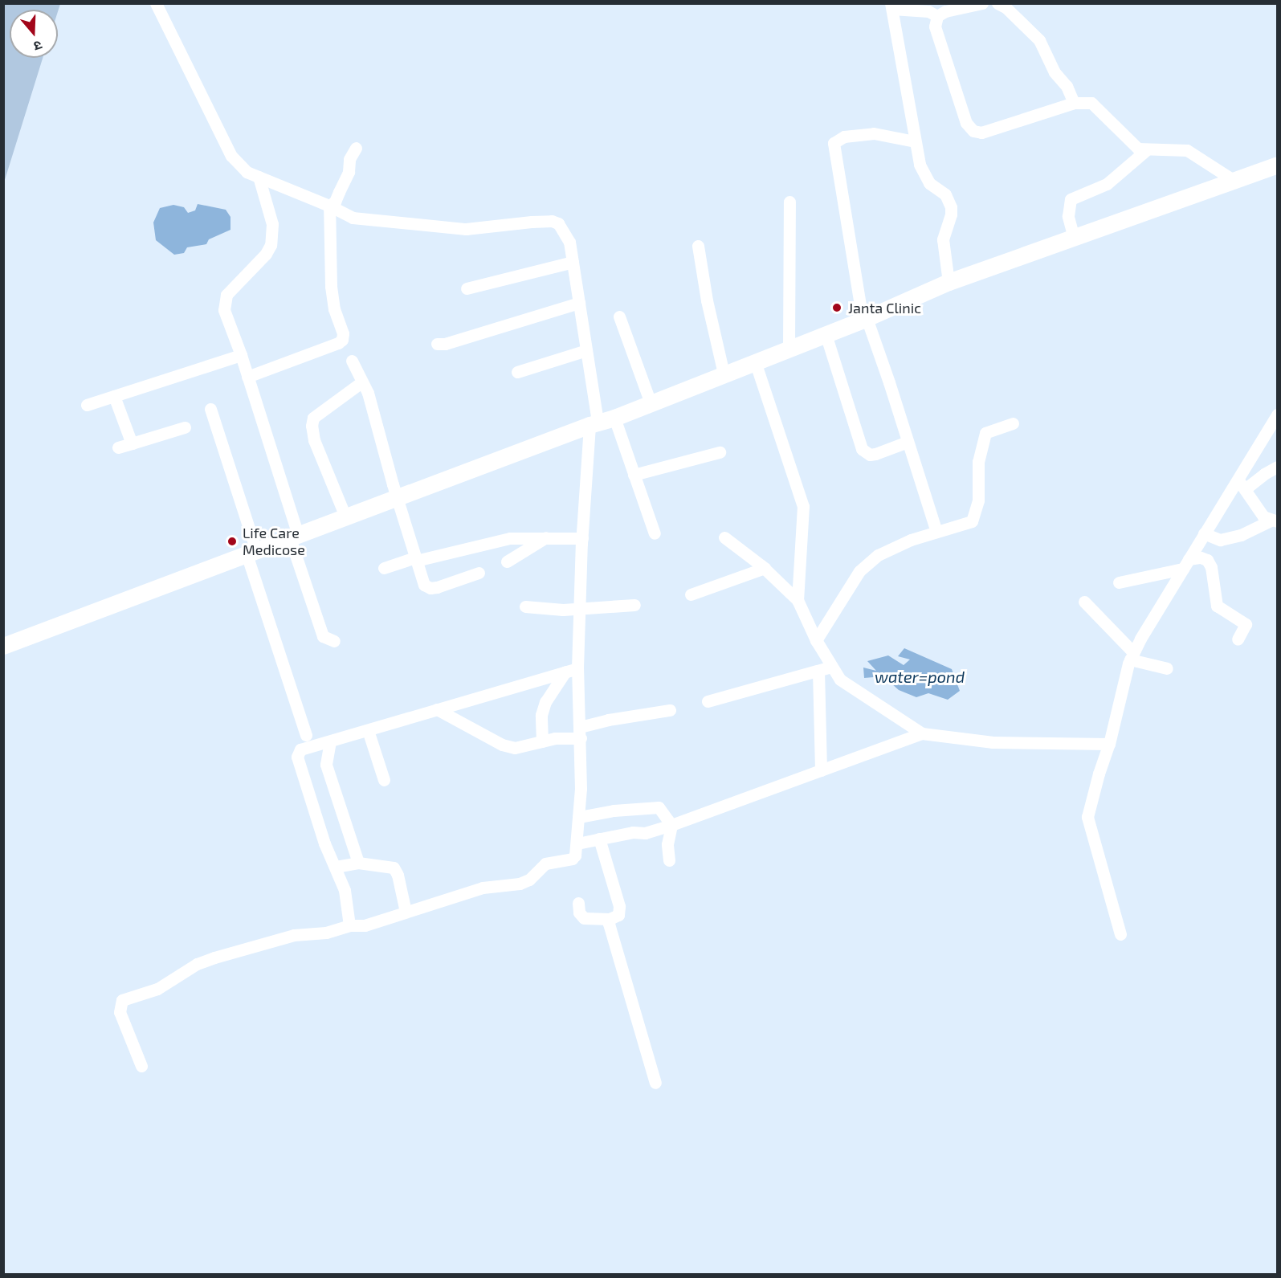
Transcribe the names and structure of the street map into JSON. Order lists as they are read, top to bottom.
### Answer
{
  "water": ["water=pond"],
  "places": ["Janta Clinic", "Life Care Medicose"],
  "north": "bottom"
}
